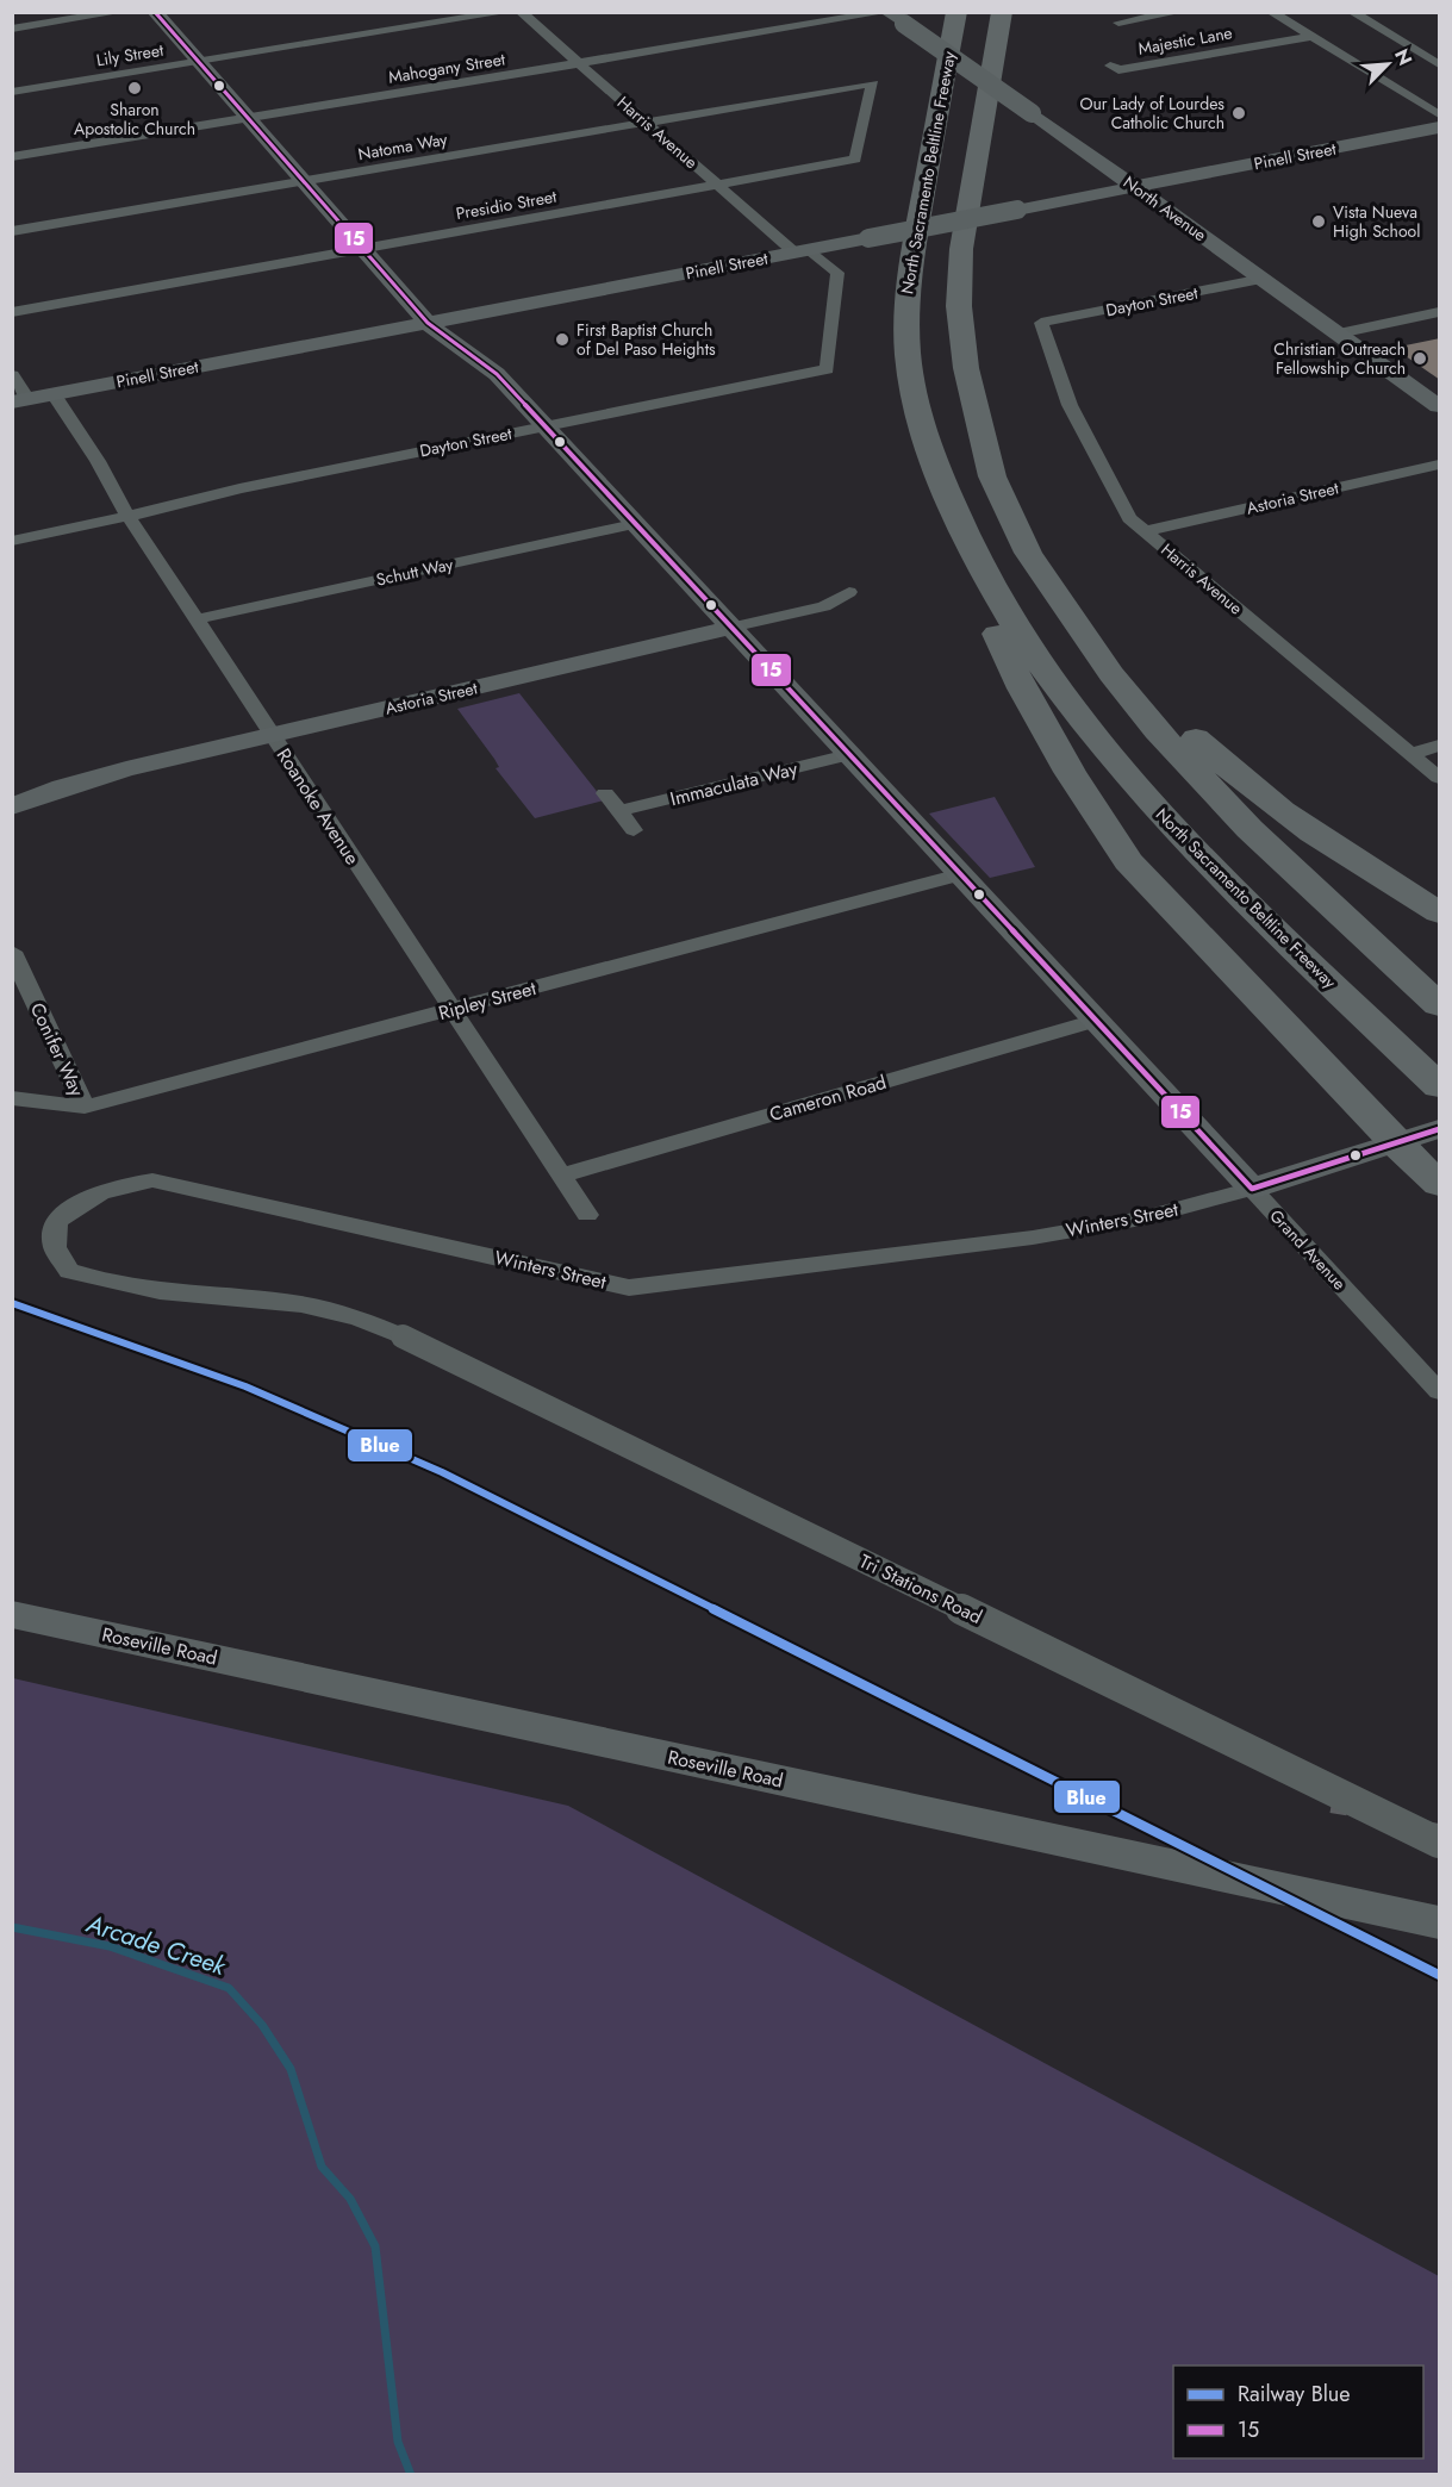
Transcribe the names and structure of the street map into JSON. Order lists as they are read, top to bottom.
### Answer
{
  "streets": {
    "highway": ["North Sacramento Beltline Freeway"],
    "street": [
      "Majestic Lane",
      "Lily Street",
      "Mahogany Street",
      "Harris Avenue",
      "Natoma Way",
      "Pinell Street",
      "Presidio Street",
      "North Avenue",
      "Dayton Street",
      "Astoria Street",
      "Schutt Way",
      "Immaculata Way",
      "Roanoke Avenue",
      "Ripley Street",
      "Conifer Way",
      "Cameron Road",
      "Winters Street",
      "Grand Avenue",
      "Tri Stations Road",
      "Roseville Road"
    ]
  },
  "crossings": [
    ["Lily Street", "Grand Avenue"],
    ["Mahogany Street", "Harris Avenue"],
    ["Mahogany Street", "North Avenue"],
    ["Mahogany Street", "Grand Avenue"],
    ["Harris Avenue", "Natoma Way"],
    ["Harris Avenue", "Pinell Street"],
    ["Harris Avenue", "Presidio Street"],
    ["Harris Avenue", "Dayton Street"],
    ["Harris Avenue", "Astoria Street"],
    ["Natoma Way", "Presidio Street"],
    ["Natoma Way", "Grand Avenue"],
    ["Pinell Street", "North Avenue"],
    ["Pinell Street", "Roanoke Avenue"],
    ["Pinell Street", "Grand Avenue"],
    ["Presidio Street", "Grand Avenue"],
    ["North Avenue", "Dayton Street"],
    ["Dayton Street", "Roanoke Avenue"],
    ["Dayton Street", "Grand Avenue"],
    ["Astoria Street", "Roanoke Avenue"],
    ["Astoria Street", "Grand Avenue"],
    ["Schutt Way", "Roanoke Avenue"],
    ["Schutt Way", "Grand Avenue"],
    ["Immaculata Way", "Grand Avenue"],
    ["Roanoke Avenue", "Ripley Street"],
    ["Roanoke Avenue", "Cameron Road"],
    ["Ripley Street", "Conifer Way"],
    ["Ripley Street", "Grand Avenue"],
    ["Cameron Road", "Grand Avenue"],
    ["Winters Street", "Grand Avenue"],
    ["Winters Street", "Tri Stations Road"]
  ],
  "water": ["Arcade Creek"],
  "places": [
    "Sharon Apostolic Church",
    "Our Lady of Lourdes Catholic Church",
    "Vista Nueva High School",
    "First Baptist Church of Del Paso Heights",
    "Christian Outreach Fellowship Church"
  ],
  "lines": ["transit line 15", "rail line Blue"],
  "legend": ["Railway Blue", "15"],
  "north": "top right"
}
